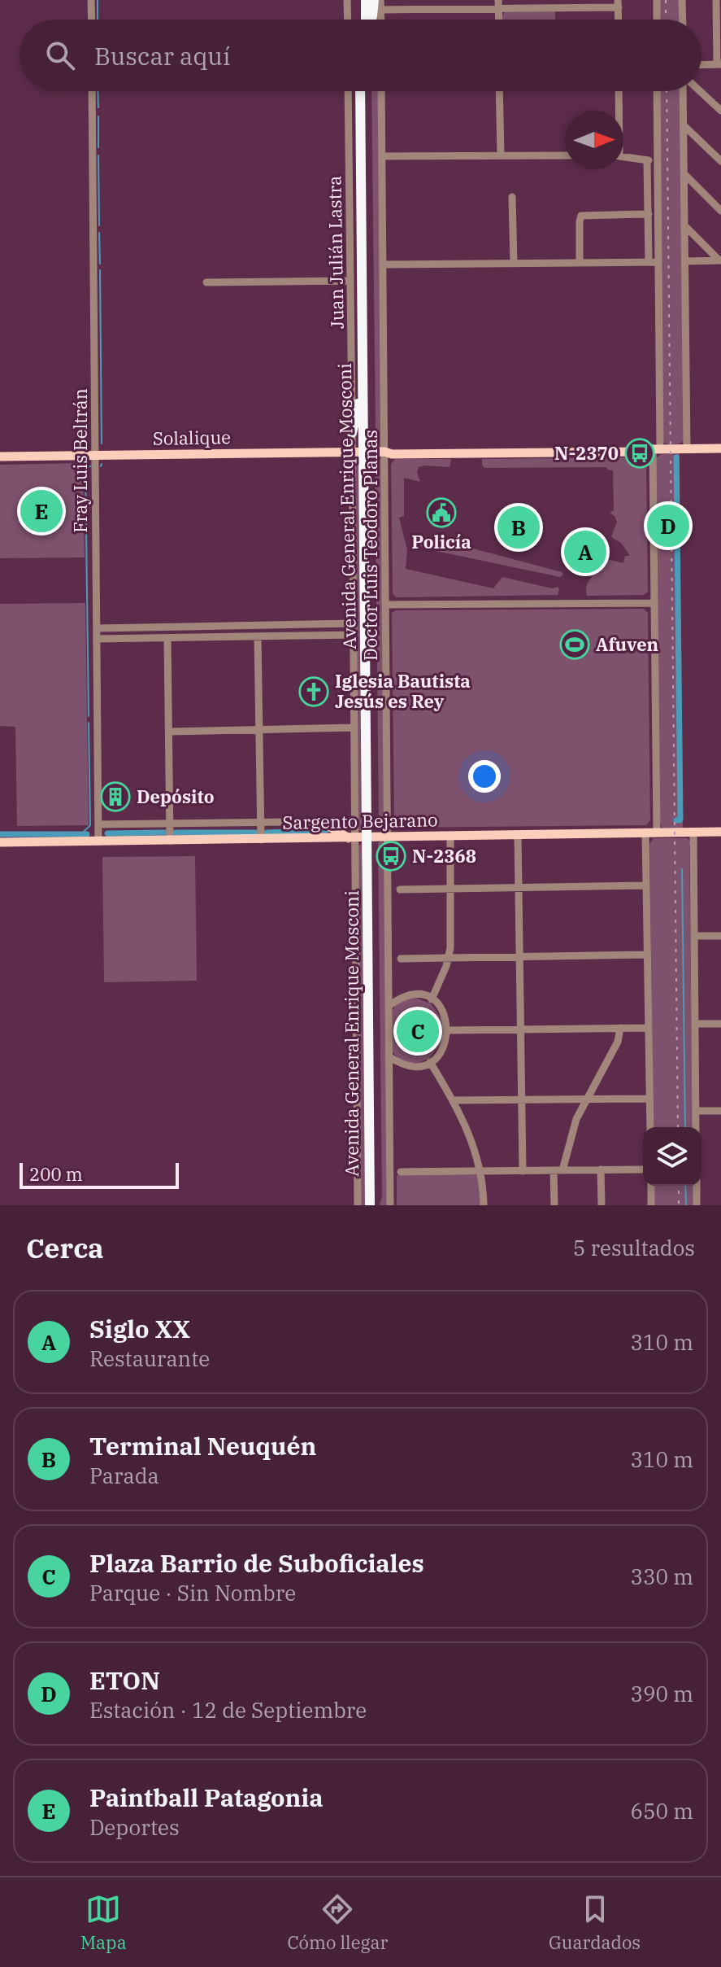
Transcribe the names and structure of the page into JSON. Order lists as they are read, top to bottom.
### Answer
{
  "streets": {
    "highway": ["Avenida General Enrique Mosconi"],
    "main road": ["Solalique", "Sargento Bejarano"],
    "street": ["Juan Julián Lastra", "Fray Luis Beltrán", "Doctor Luis Teodoro Planas"]
  },
  "crossings": [
    ["Juan Julián Lastra", "Solalique"],
    ["Juan Julián Lastra", "Sargento Bejarano"],
    ["Solalique", "Fray Luis Beltrán"],
    ["Solalique", "Avenida General Enrique Mosconi"],
    ["Solalique", "Doctor Luis Teodoro Planas"],
    ["Fray Luis Beltrán", "Sargento Bejarano"],
    ["Avenida General Enrique Mosconi", "Sargento Bejarano"],
    ["Doctor Luis Teodoro Planas", "Sargento Bejarano"]
  ],
  "places": {
    "bus stop": ["N-2370", "N-2368"],
    "public building": ["Policía"],
    "sports": ["Afuven"],
    "church": ["Iglesia Bautista Jesús es Rey"],
    "building": ["Depósito"]
  },
  "scale_bar": "200 m",
  "north": "right",
  "page": {
    "search": "Buscar aquí",
    "pins": [
      "E",
      "D",
      "B",
      "A",
      "C"
    ],
    "scale": "200 m",
    "heading": ["Cerca", "5 resultados"],
    "list": [
      {
        "mark": "A",
        "name": "Siglo XX",
        "note": "Restaurante",
        "value": "310 m"
      },
      {
        "mark": "B",
        "name": "Terminal Neuquén",
        "note": "Parada",
        "value": "310 m"
      },
      {
        "mark": "C",
        "name": "Plaza Barrio de Suboficiales",
        "note": "Parque · Sin Nombre",
        "value": "330 m"
      },
      {
        "mark": "D",
        "name": "ETON",
        "note": "Estación · 12 de Septiembre",
        "value": "390 m"
      },
      {
        "mark": "E",
        "name": "Paintball Patagonia",
        "note": "Deportes",
        "value": "650 m"
      }
    ],
    "nav": ["Mapa", "Cómo llegar", "Guardados"]
  }
}
